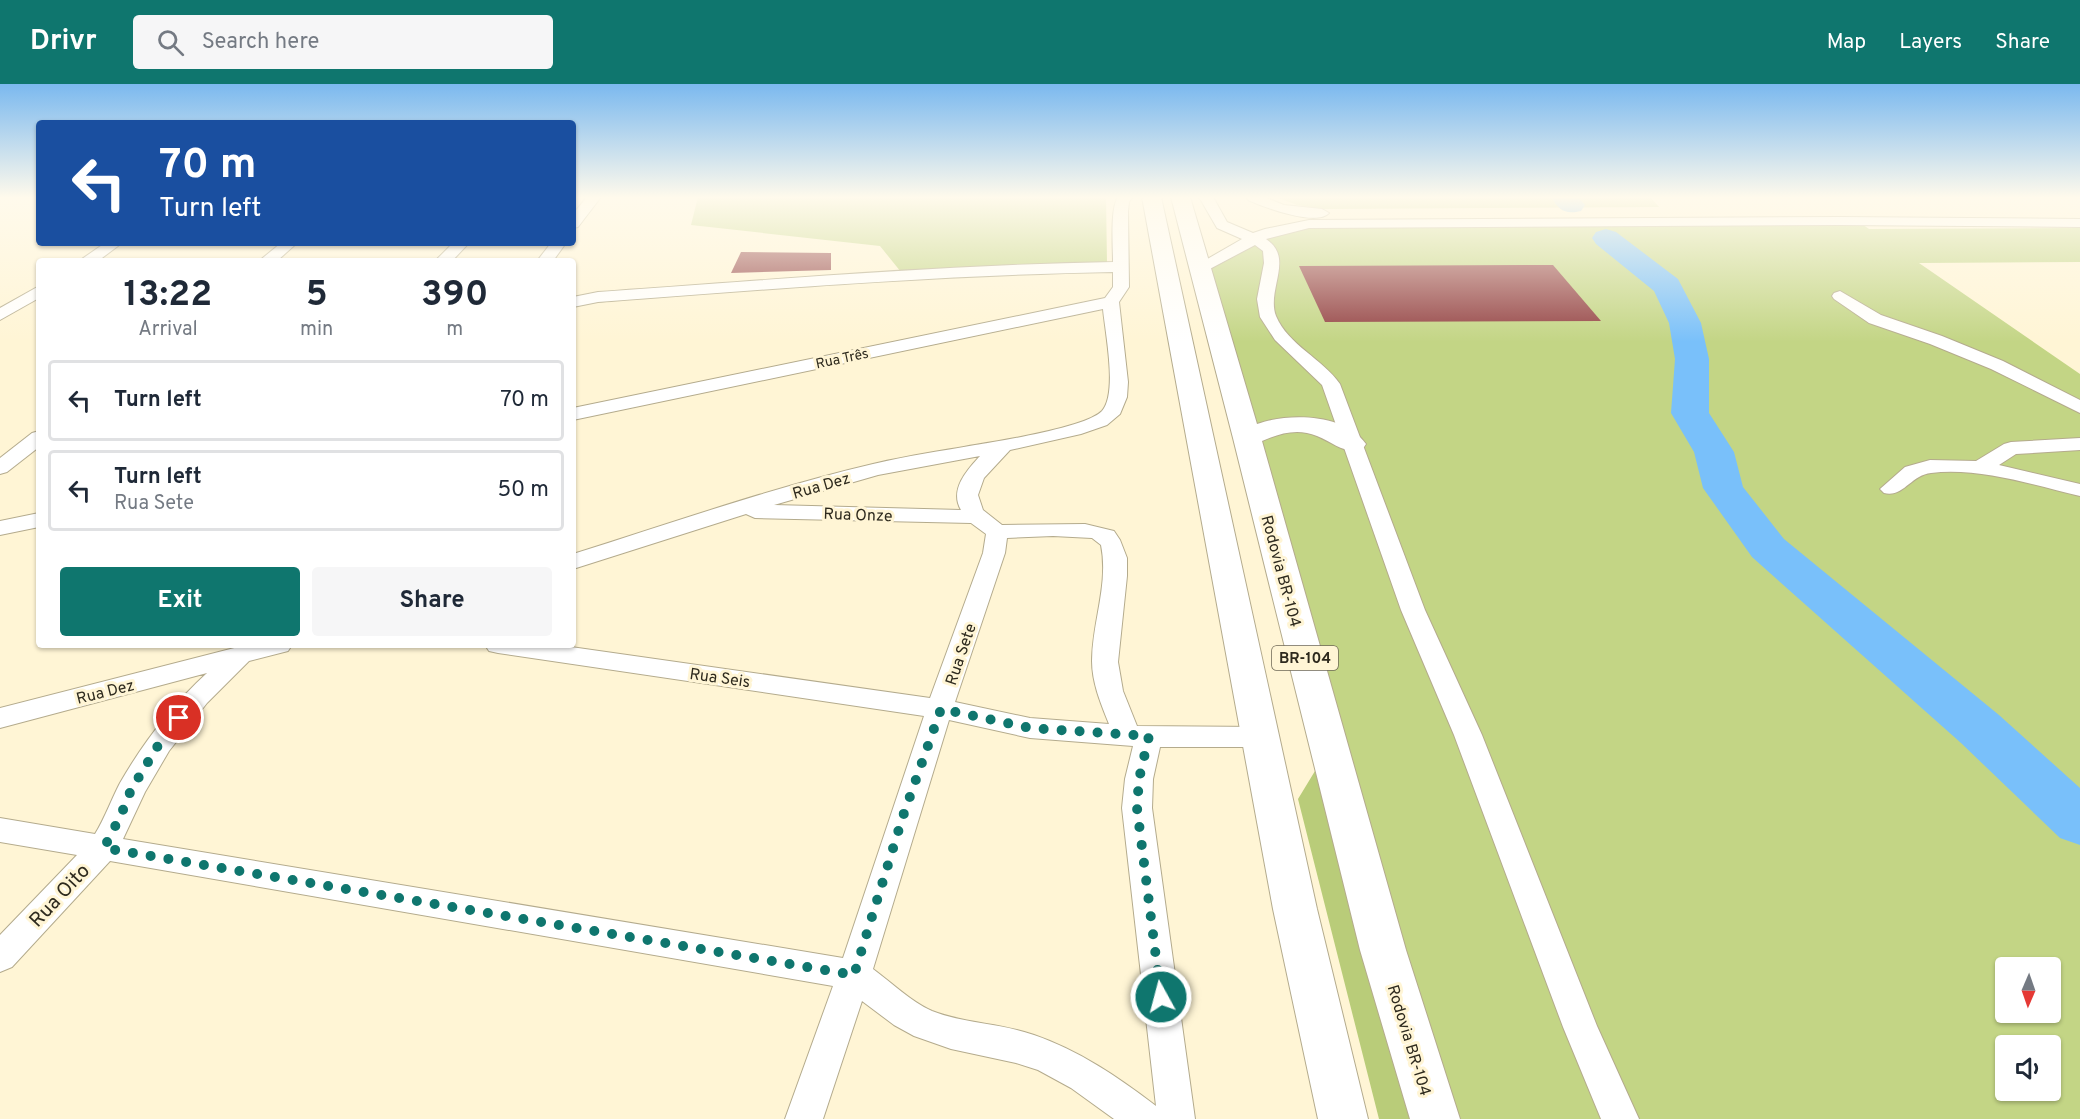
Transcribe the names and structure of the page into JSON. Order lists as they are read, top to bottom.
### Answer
{
  "streets": {
    "highway": ["Rodovia BR-104", "BR-104"],
    "street": [
      "Rua Três",
      "Rua Dez",
      "Rua Onze",
      "Rua Sete",
      "Rua Seis",
      "Rua Oito"
    ]
  },
  "crossings": [
    ["Rua Três", "Rua Dez"],
    ["Rua Dez", "Rua Onze"],
    ["Rua Dez", "Rua Sete"],
    ["Rua Dez", "Rua Oito"],
    ["Rua Onze", "Rua Sete"],
    ["Rua Onze", "Rua Seis"],
    ["Rua Sete", "Rua Seis"]
  ],
  "north": "bottom",
  "page": {
    "header": "Drivr",
    "search": "Search here",
    "nav": ["Map", "Layers", "Share"],
    "turn": ["70 m", "Turn left"],
    "eta": [
      "13:22",
      "Arrival",
      "5",
      "min",
      "390",
      "m"
    ],
    "list": [
      {
        "name": "Turn left",
        "value": "70 m"
      },
      {
        "name": "Turn left",
        "note": "Rua Sete",
        "value": "50 m"
      }
    ],
    "buttons": ["Exit", "Share"]
  }
}
